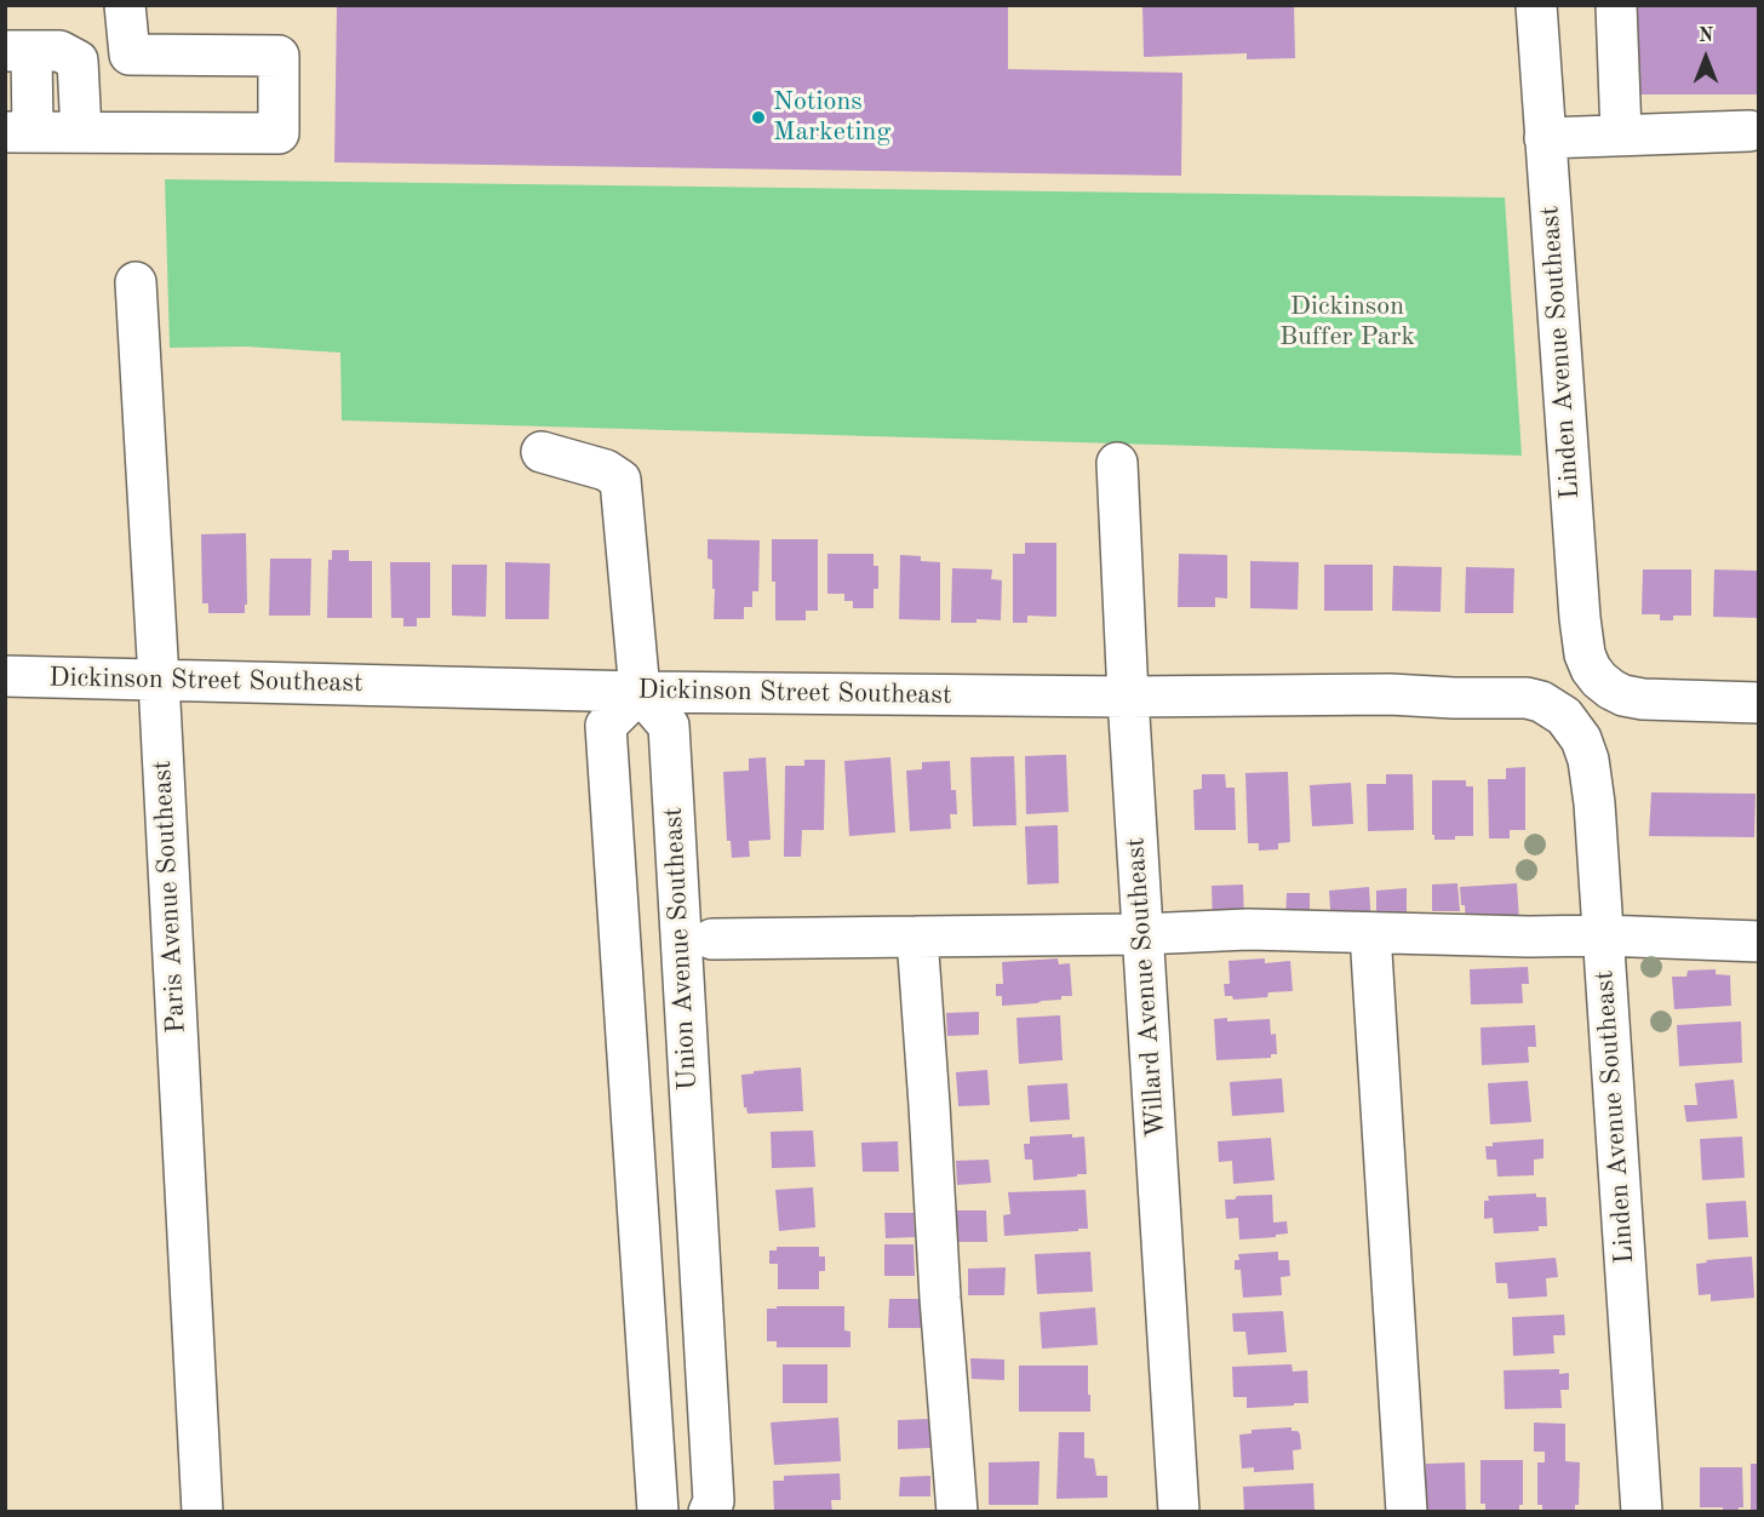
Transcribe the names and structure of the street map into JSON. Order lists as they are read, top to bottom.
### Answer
{
  "streets": {
    "street": [
      "Linden Avenue Southeast",
      "Dickinson Street Southeast",
      "Paris Avenue Southeast",
      "Union Avenue Southeast",
      "Willard Avenue Southeast"
    ]
  },
  "crossings": [
    ["Linden Avenue Southeast", "Dickinson Street Southeast"],
    ["Dickinson Street Southeast", "Paris Avenue Southeast"],
    ["Dickinson Street Southeast", "Union Avenue Southeast"],
    ["Dickinson Street Southeast", "Willard Avenue Southeast"]
  ],
  "parks": ["Dickinson Buffer Park"],
  "places": ["Notions Marketing"],
  "north": "top"
}
